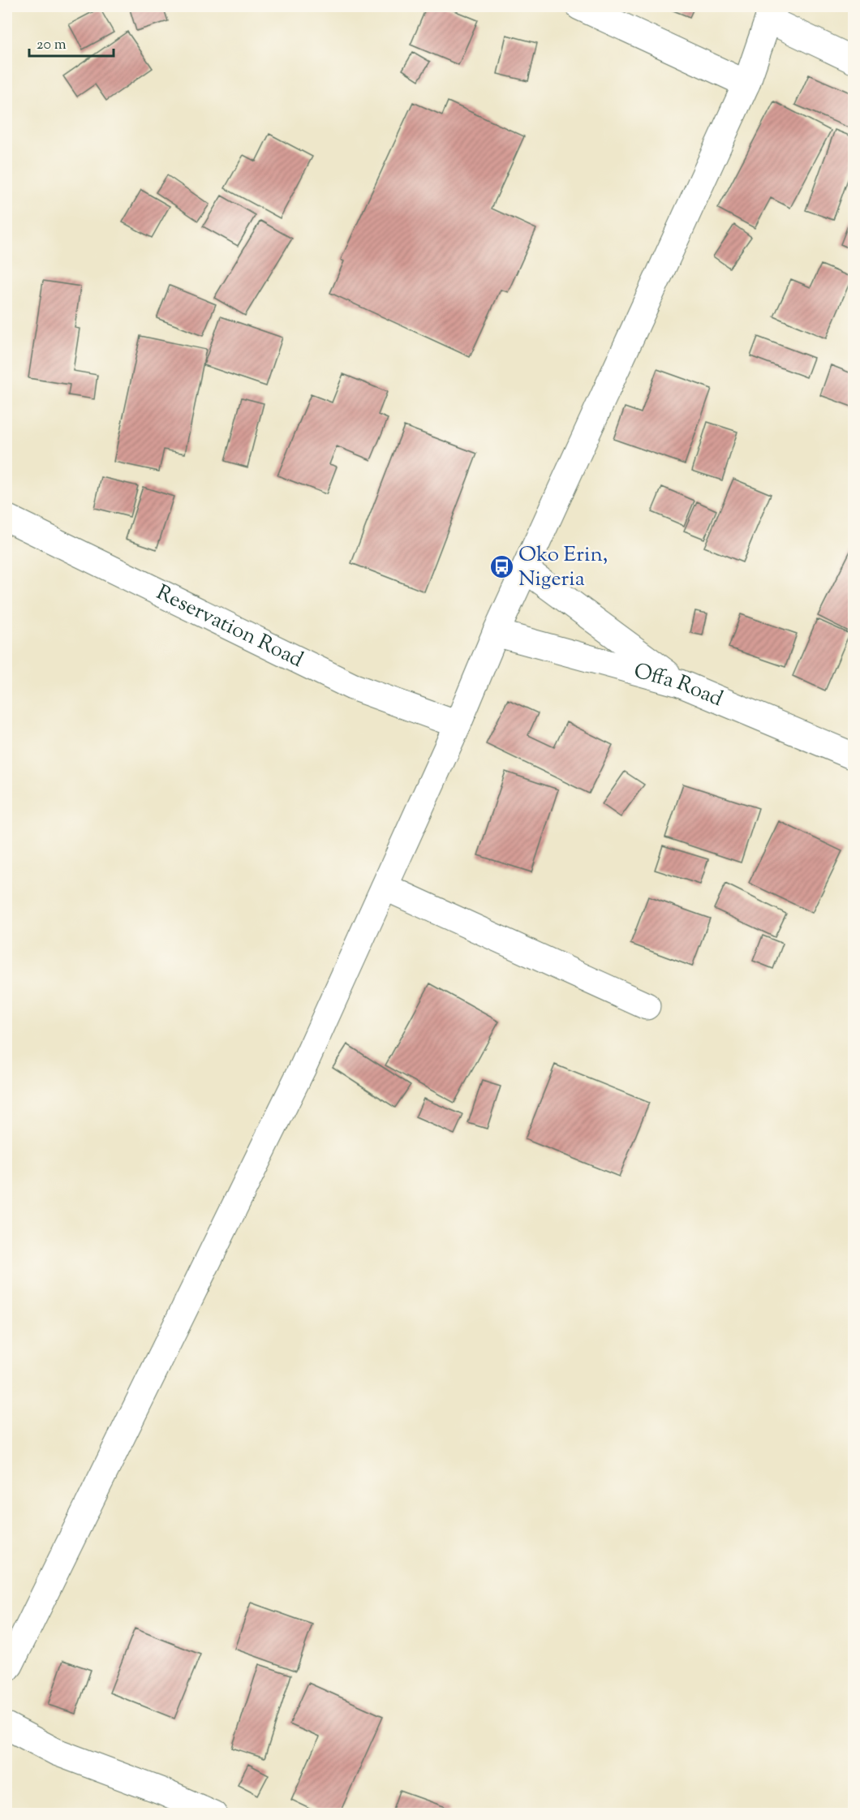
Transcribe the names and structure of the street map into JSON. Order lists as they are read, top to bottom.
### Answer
{
  "streets": {
    "street": ["Reservation Road", "Offa Road"]
  },
  "places": {
    "bus stop": ["Oko Erin, Nigeria"]
  },
  "scale_bar": "20 m"
}
